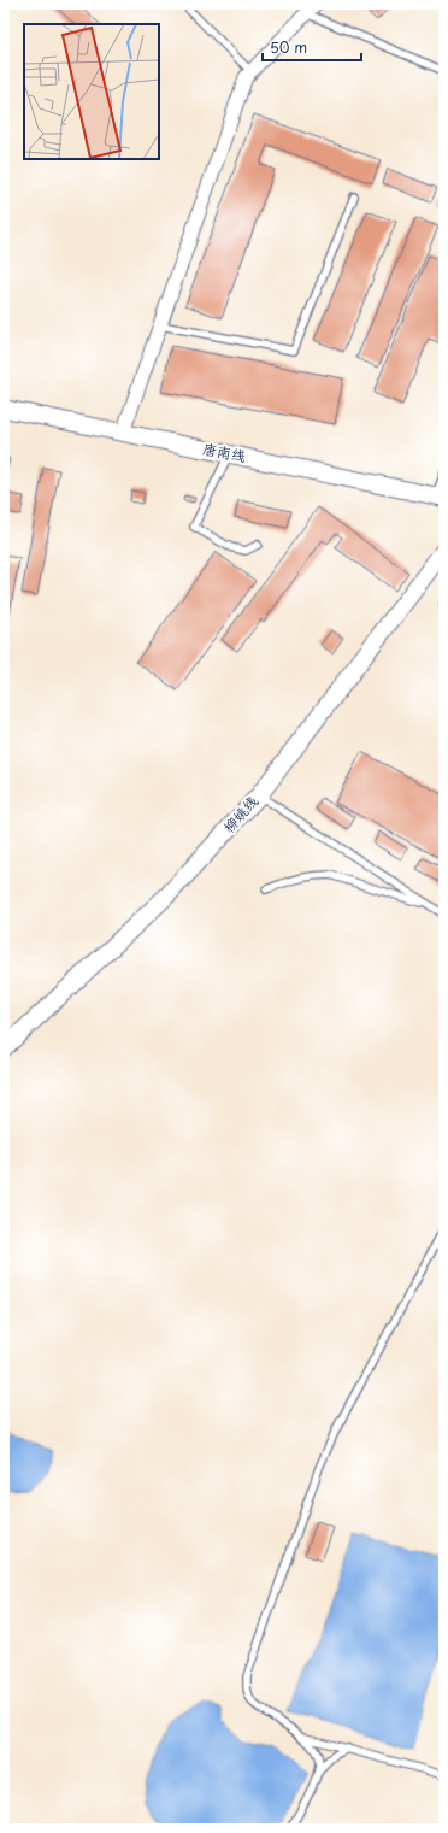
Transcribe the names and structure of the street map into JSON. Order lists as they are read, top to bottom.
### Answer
{
  "streets": {
    "street": ["唐南线", "柳姚线"]
  },
  "scale_bar": "50 m"
}
